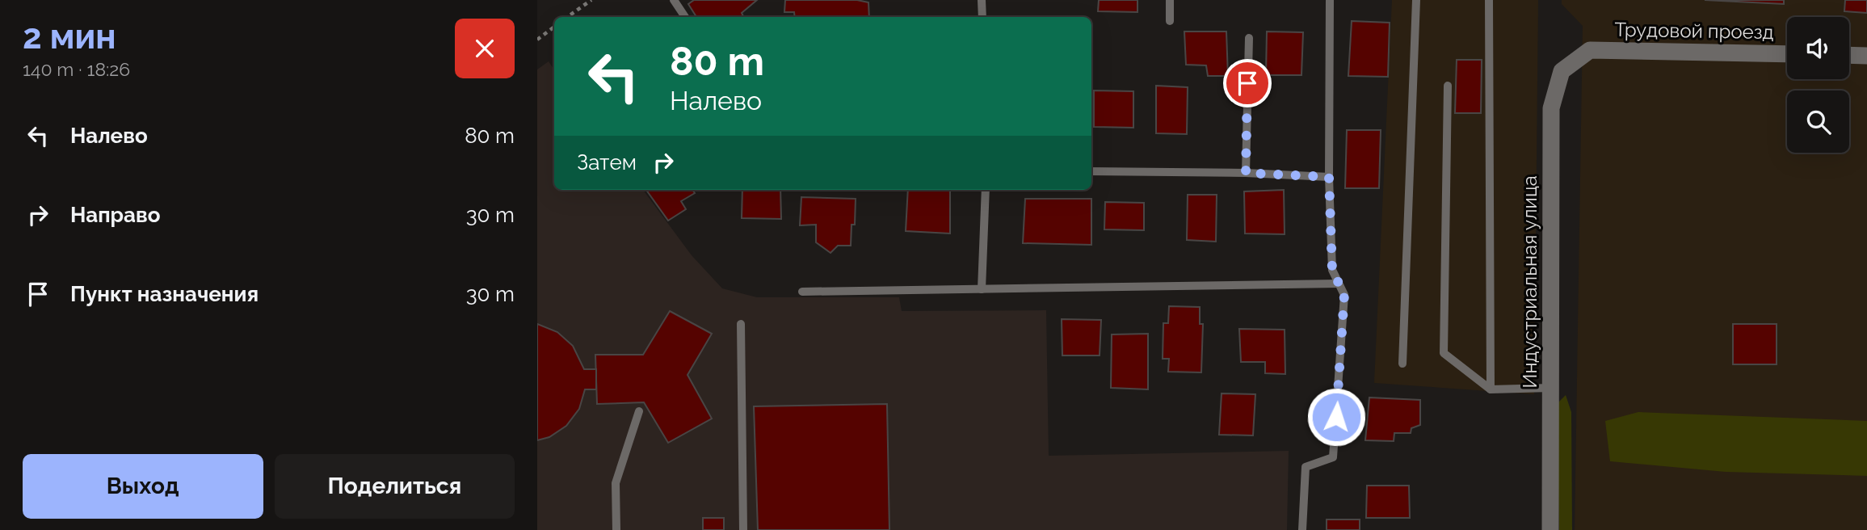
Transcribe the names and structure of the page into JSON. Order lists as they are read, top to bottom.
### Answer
{
  "streets": {
    "street": ["Трудовой проезд", "Индустриальная улица"]
  },
  "crossings": [
    ["Трудовой проезд", "Индустриальная улица"]
  ],
  "page": {
    "heading": ["2 мин", "140 m · 18:26"],
    "turn": ["80 m", "Налево"],
    "list": [
      {
        "name": "Налево",
        "value": "80 m"
      },
      {
        "name": "Направо",
        "value": "30 m"
      },
      {
        "name": "Пункт назначения",
        "value": "30 m"
      }
    ],
    "then": "Затем",
    "buttons": ["Выход", "Поделиться"]
  }
}
